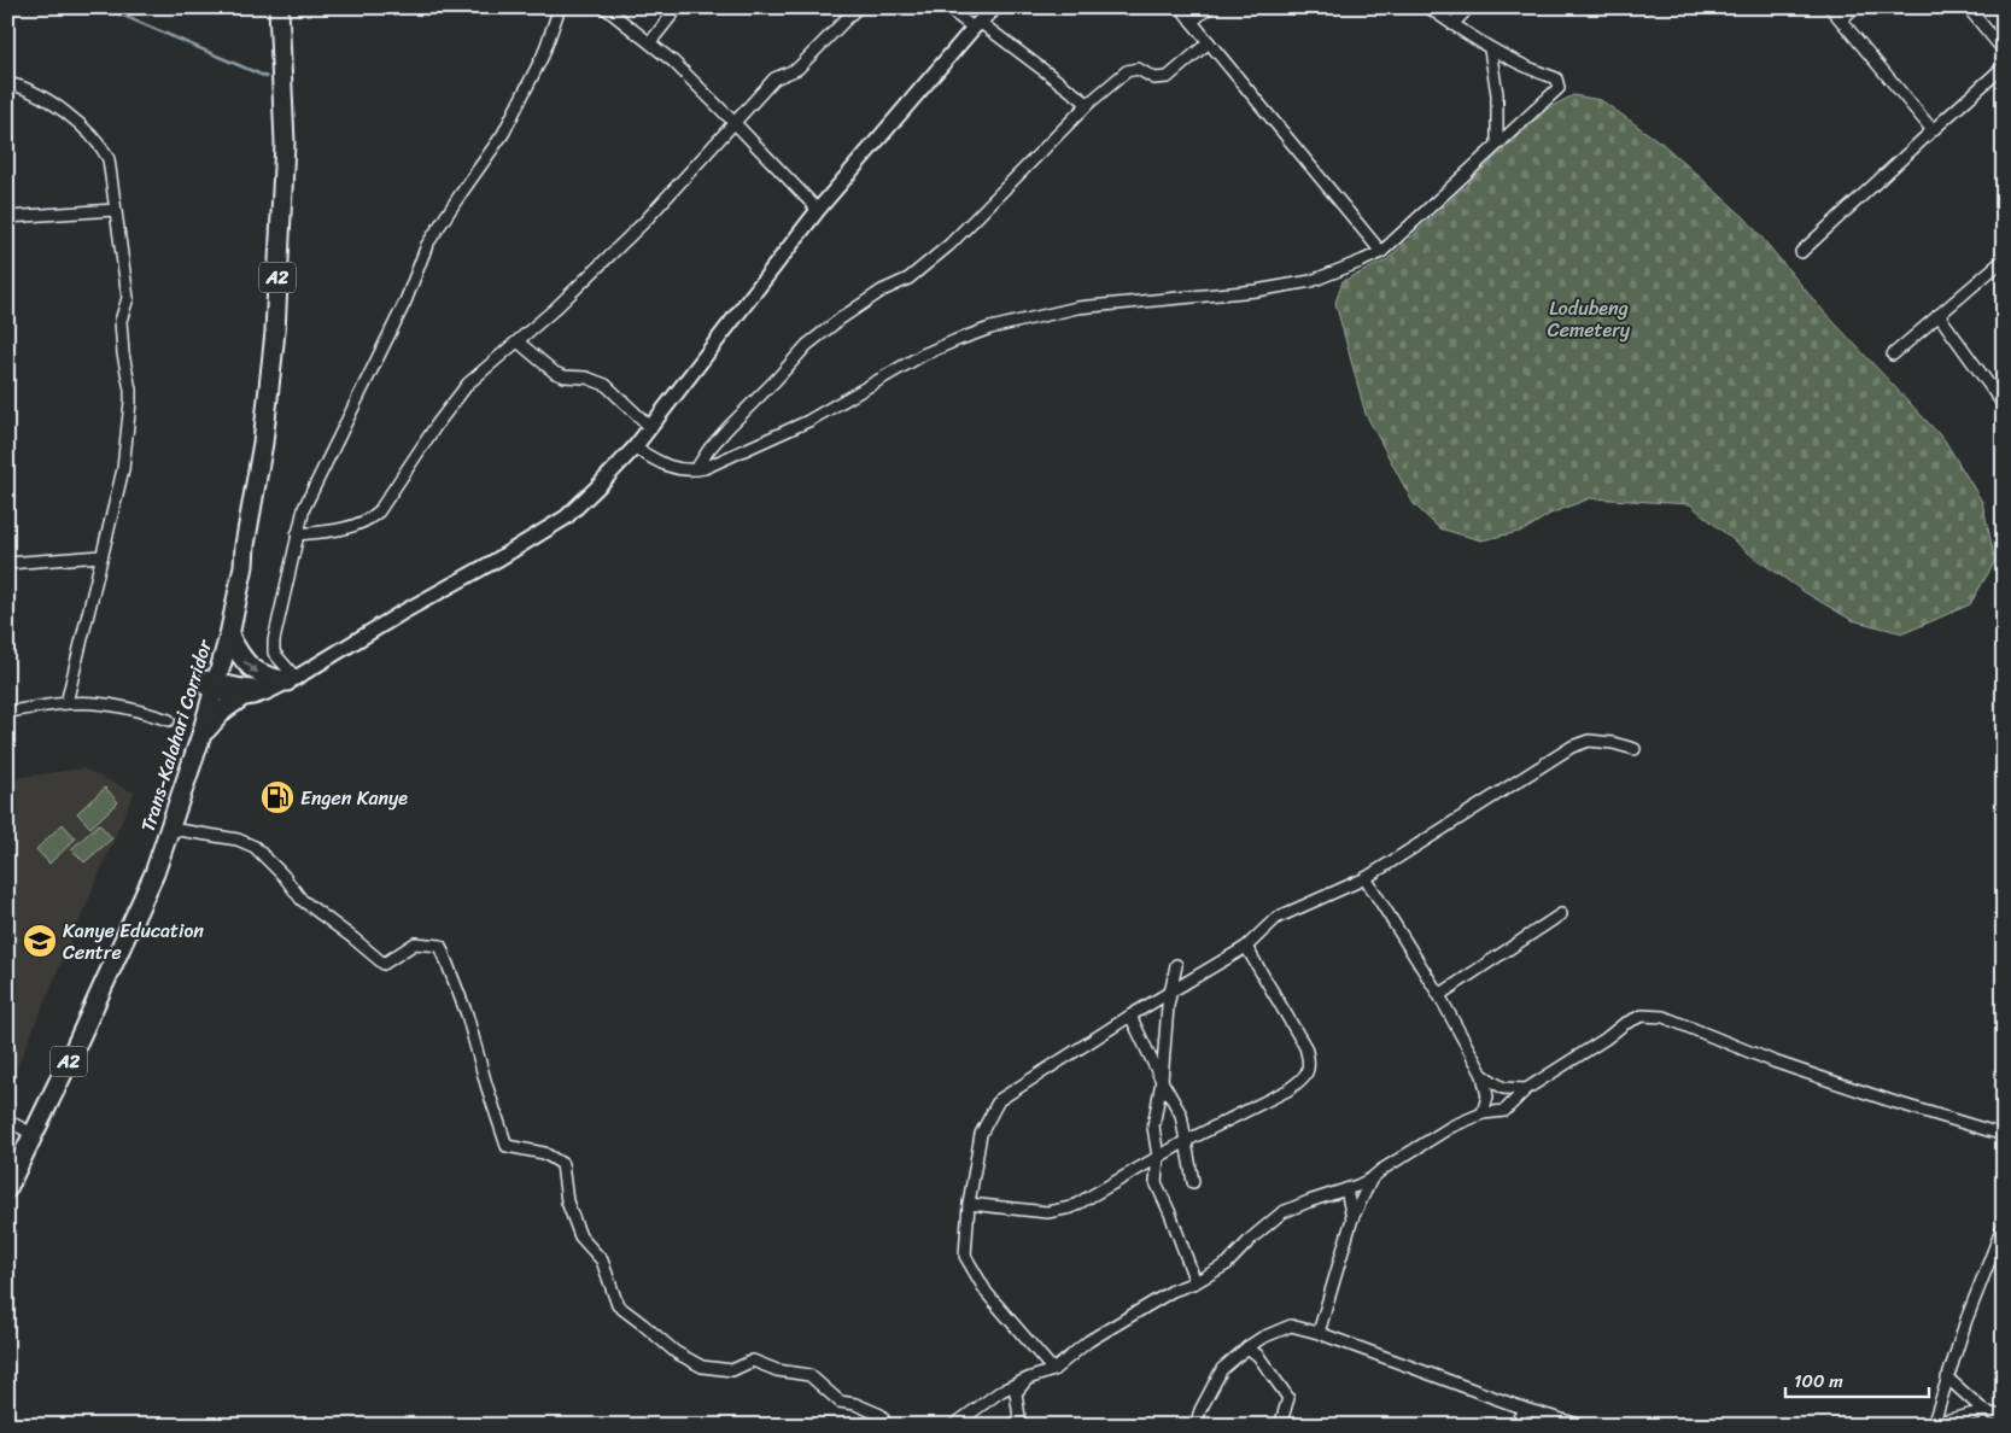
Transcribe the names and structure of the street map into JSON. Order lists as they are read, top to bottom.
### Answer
{
  "streets": {
    "highway": ["A2", "Trans-Kalahari Corridor"]
  },
  "parks": ["Lodubeng Cemetery"],
  "places": {
    "fuel station": ["Engen Kanye"],
    "school or university": ["Kanye Education Centre"]
  },
  "scale_bar": "100 m"
}
